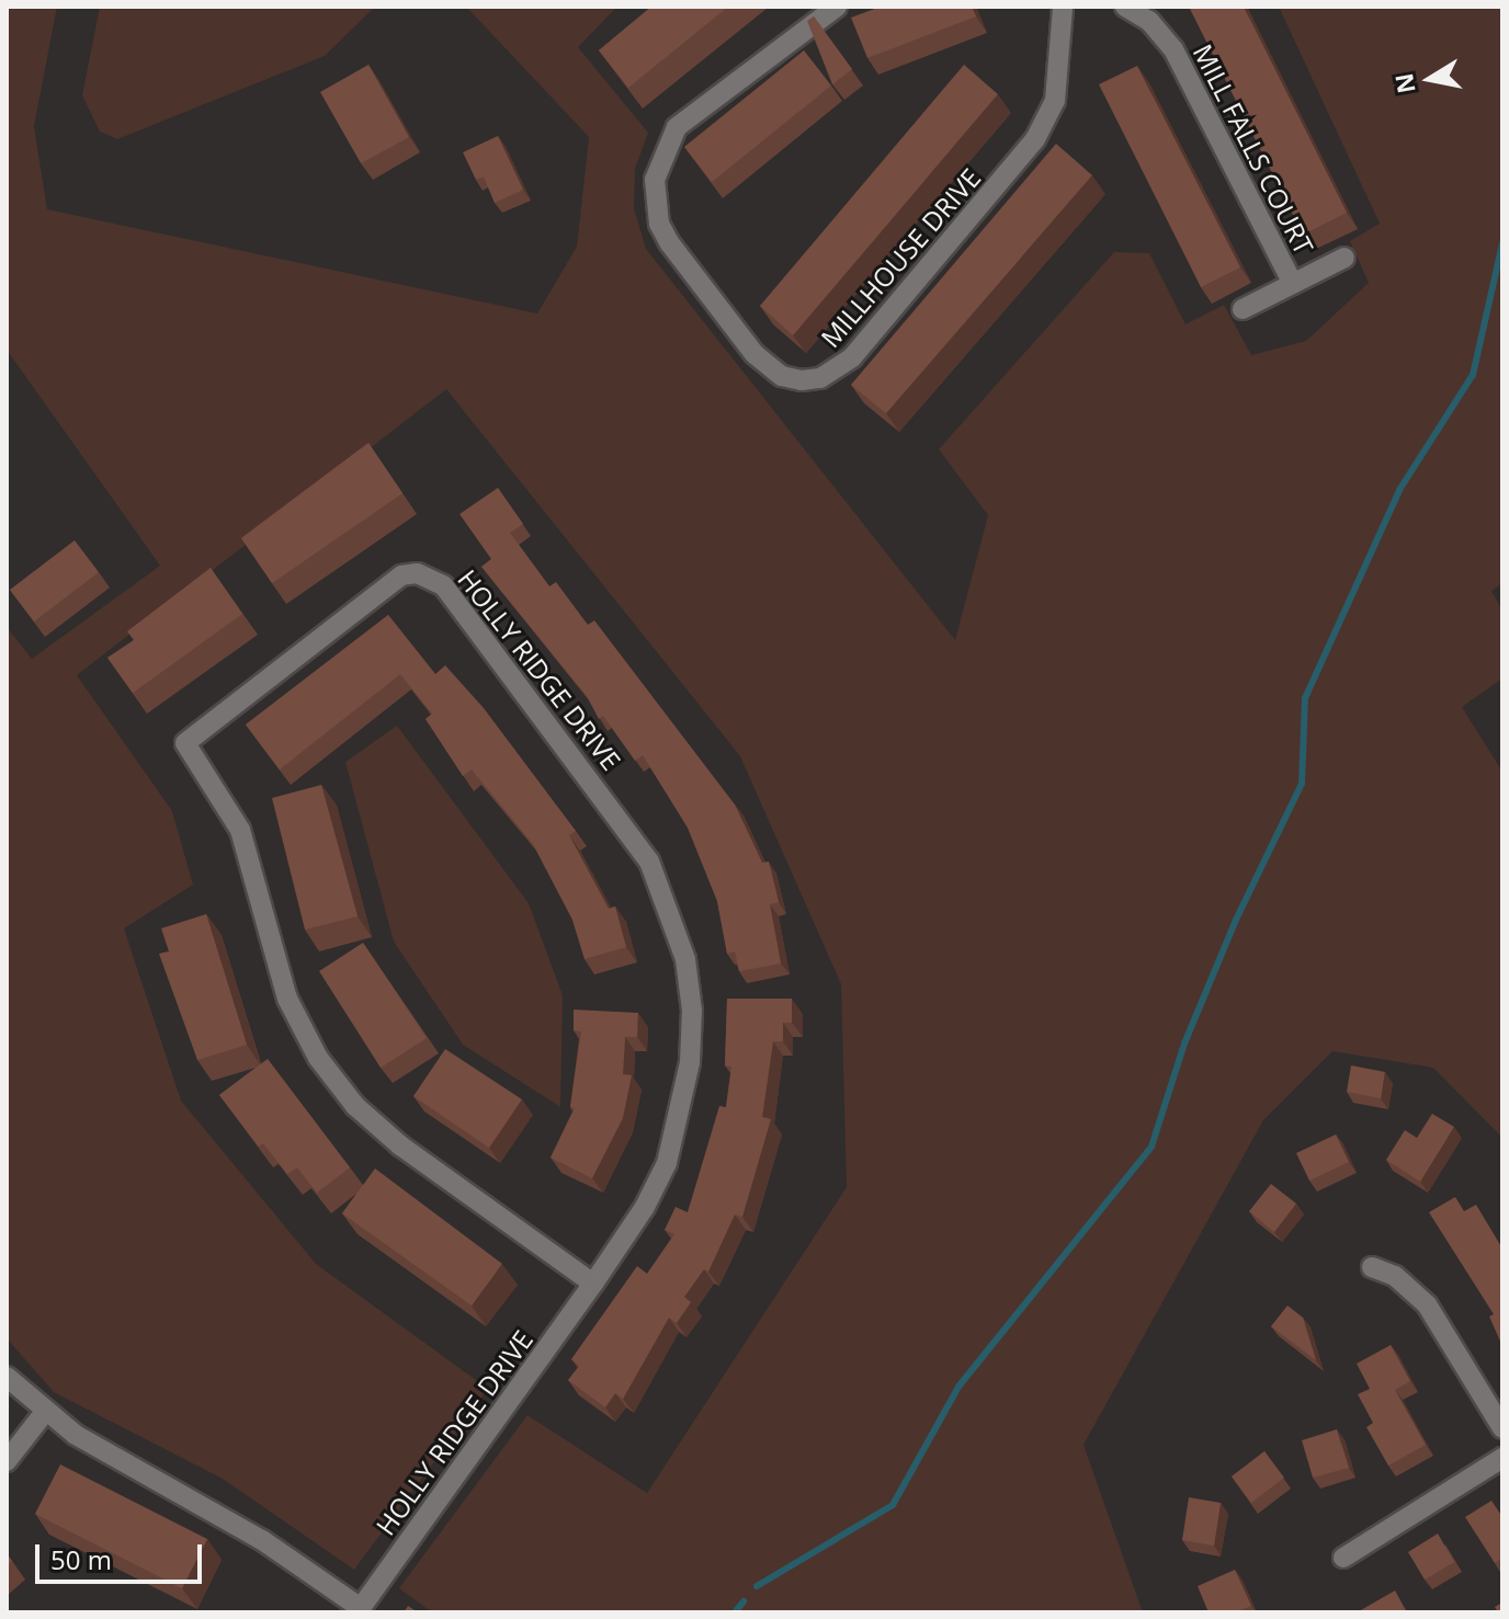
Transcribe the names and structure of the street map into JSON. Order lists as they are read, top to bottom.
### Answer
{
  "streets": {
    "street": ["MILL FALLS COURT", "MILLHOUSE DRIVE", "HOLLY RIDGE DRIVE"]
  },
  "scale_bar": "50 m",
  "north": "left"
}
